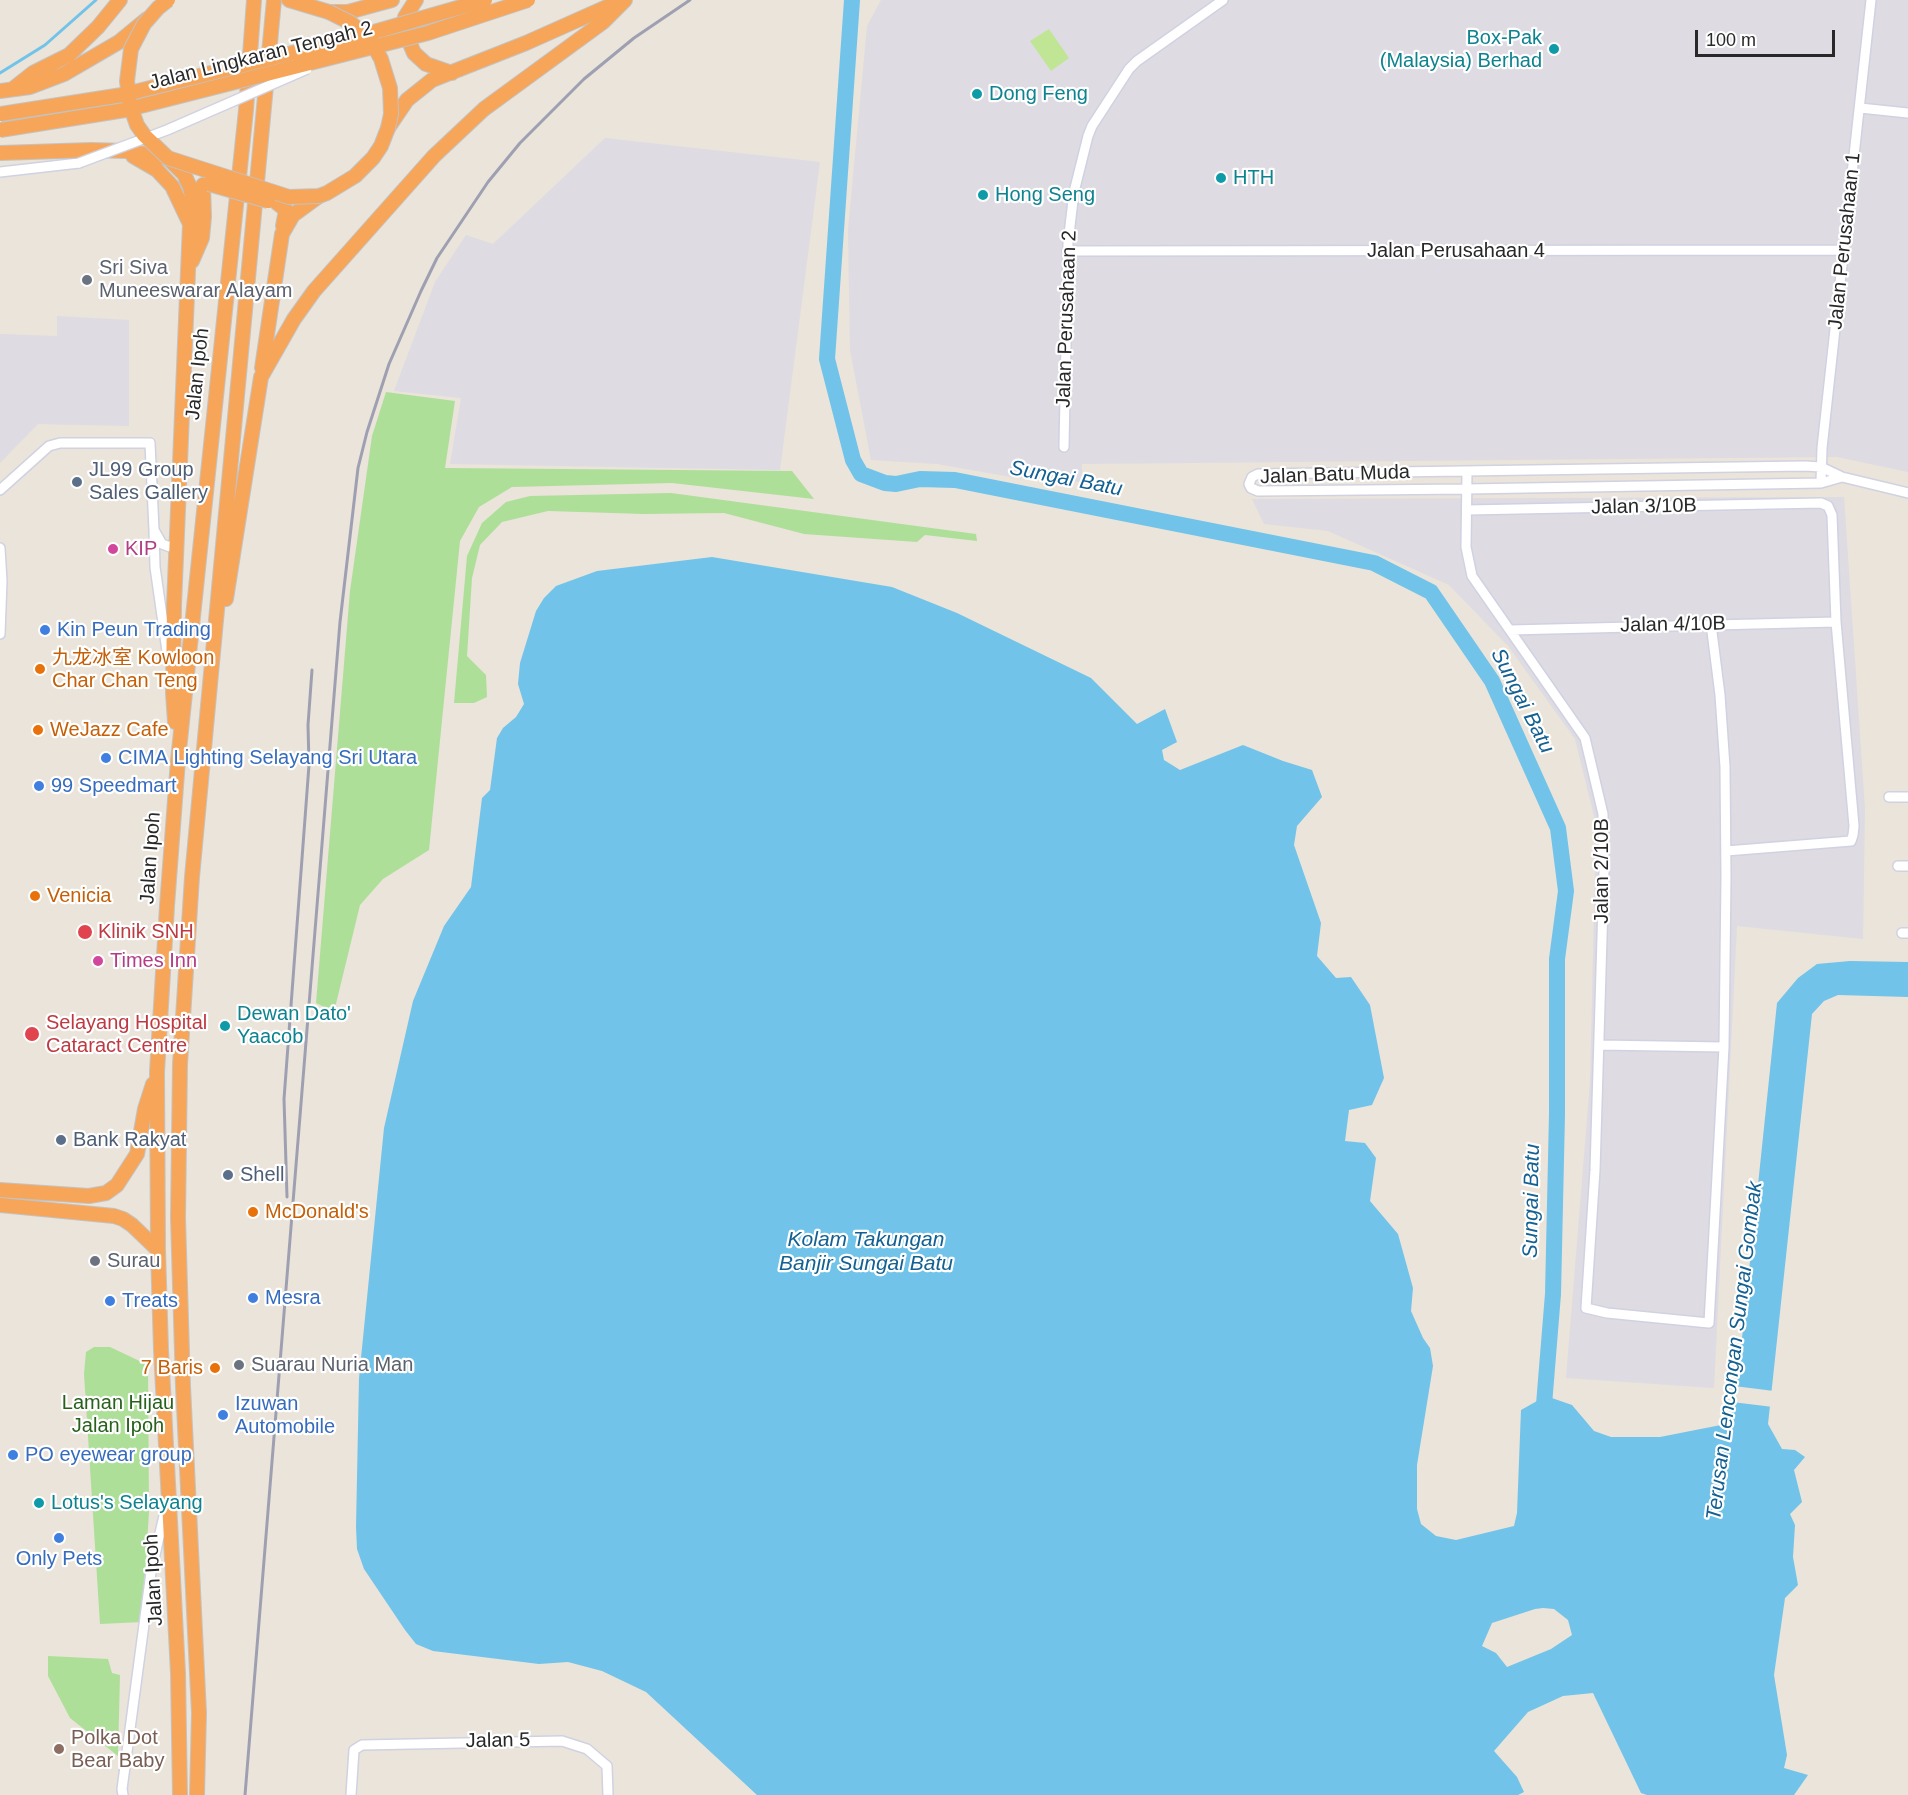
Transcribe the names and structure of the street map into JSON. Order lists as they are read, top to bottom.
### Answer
{
  "streets": {
    "highway": ["Jalan Lingkaran Tengah 2", "Jalan Ipoh"],
    "street": [
      "Jalan Perusahaan 1",
      "Jalan Perusahaan 4",
      "Jalan Perusahaan 2",
      "Jalan Batu Muda",
      "Jalan 3/10B",
      "Jalan 4/10B",
      "Jalan 2/10B",
      "Jalan 5"
    ]
  },
  "crossings": [
    ["Jalan Perusahaan 1", "Jalan Perusahaan 4"],
    ["Jalan Perusahaan 1", "Jalan Batu Muda"],
    ["Jalan Perusahaan 4", "Jalan Perusahaan 2"],
    ["Jalan Batu Muda", "Jalan 2/10B"],
    ["Jalan 3/10B", "Jalan 4/10B"],
    ["Jalan 3/10B", "Jalan 2/10B"],
    ["Jalan 4/10B", "Jalan 2/10B"]
  ],
  "water": ["Sungai Batu", "Kolam Takungan Banjir Sungai Batu", "Terusan Lencongan Sungai Gombak"],
  "parks": ["Laman Hijau Jalan Ipoh"],
  "places": [
    "Box-Pak (Malaysia) Berhad",
    "Dong Feng",
    "HTH",
    "Hong Seng",
    "Sri Siva Muneeswarar Alayam",
    "JL99 Group Sales Gallery",
    "KIP",
    "Kin Peun Trading",
    "九龙冰室 Kowloon Char Chan Teng",
    "WeJazz Cafe",
    "CIMA Lighting Selayang Sri Utara",
    "99 Speedmart",
    "Venicia",
    "Klinik SNH",
    "Times Inn",
    "Dewan Dato' Yaacob",
    "Selayang Hospital Cataract Centre",
    "Bank Rakyat",
    "Shell",
    "McDonald's",
    "Surau",
    "Mesra",
    "Treats",
    "Suarau Nuria Man",
    "7 Baris",
    "Izuwan Automobile",
    "PO eyewear group",
    "Lotus's Selayang",
    "Only Pets",
    "Polka Dot Bear Baby"
  ],
  "scale_bar": "100 m"
}
